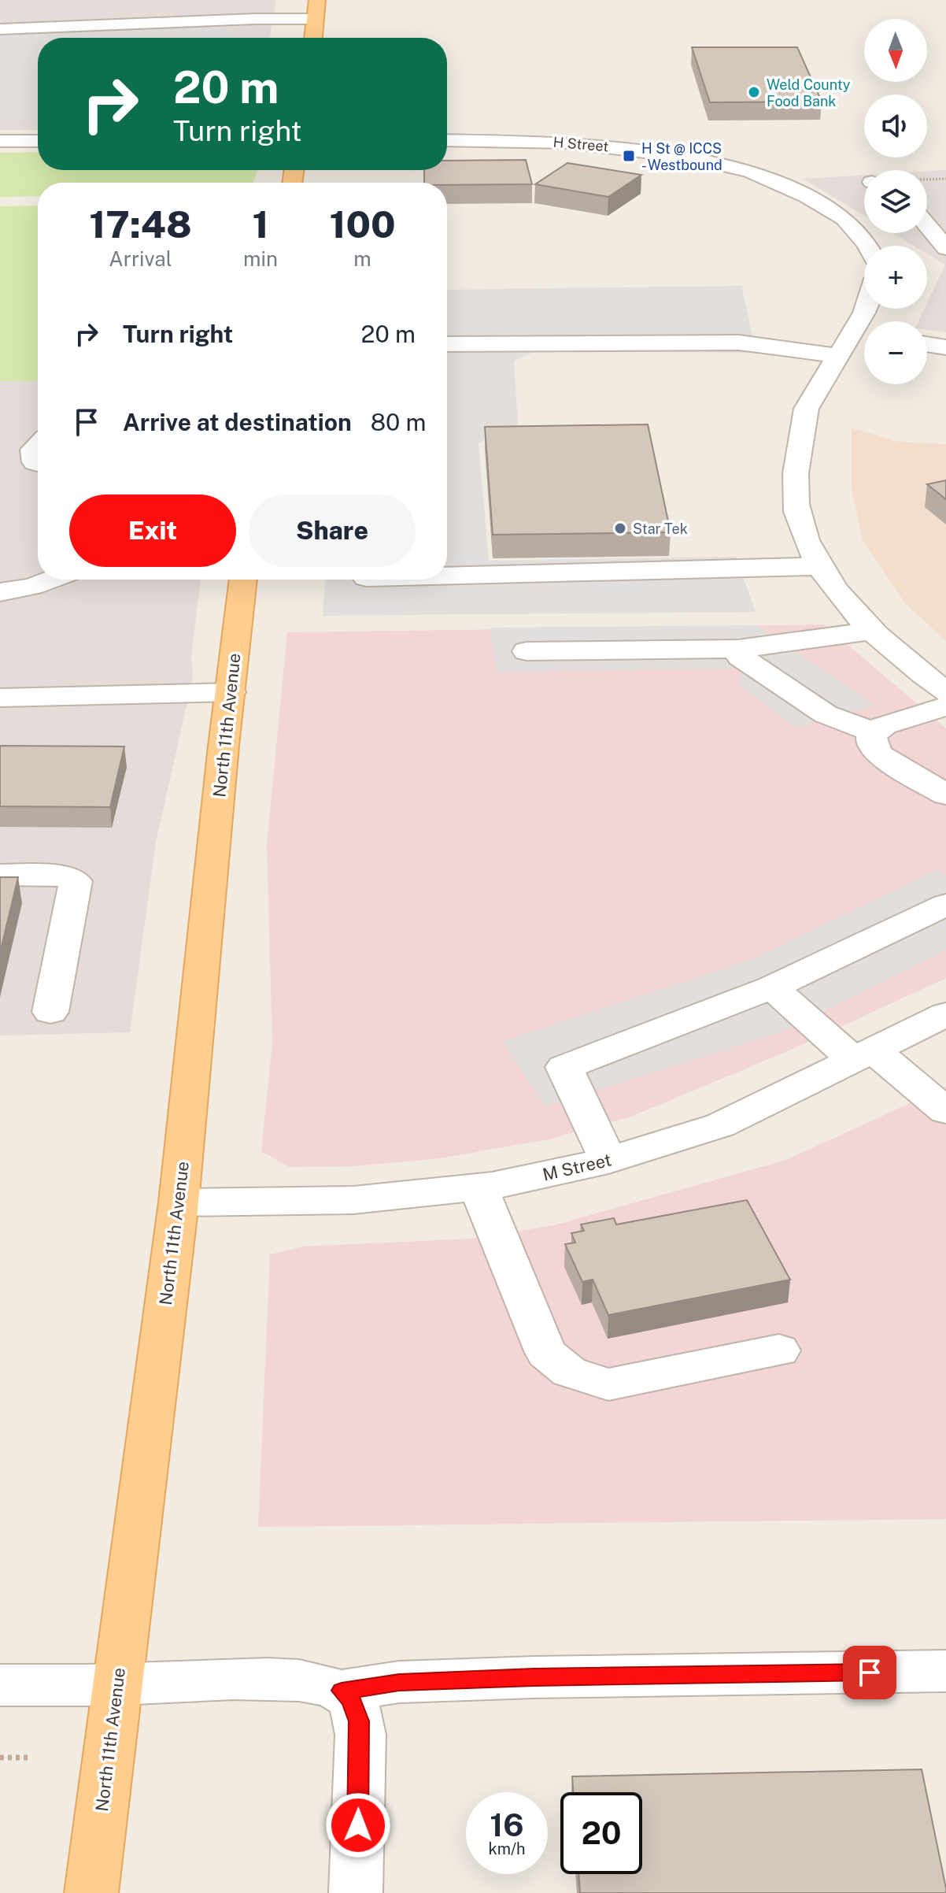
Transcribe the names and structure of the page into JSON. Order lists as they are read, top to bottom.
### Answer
{
  "streets": {
    "main road": ["North 11th Avenue"],
    "street": ["H Street", "M Street"]
  },
  "crossings": [
    ["North 11th Avenue", "M Street"]
  ],
  "places": {
    "other": ["Weld County Food Bank", "Star Tek"],
    "transit": ["H St @ ICCS - Westbound"]
  },
  "north": "bottom",
  "page": {
    "map_buttons": ["+", "−"],
    "turn": ["20 m", "Turn right"],
    "eta": [
      "17:48",
      "Arrival",
      "1",
      "min",
      "100",
      "m"
    ],
    "list": [
      {
        "name": "Turn right",
        "value": "20 m"
      },
      {
        "name": "Arrive at destination",
        "value": "80 m"
      }
    ],
    "buttons": ["Exit", "Share"],
    "speed": "16 km/h",
    "limit": "20"
  }
}
